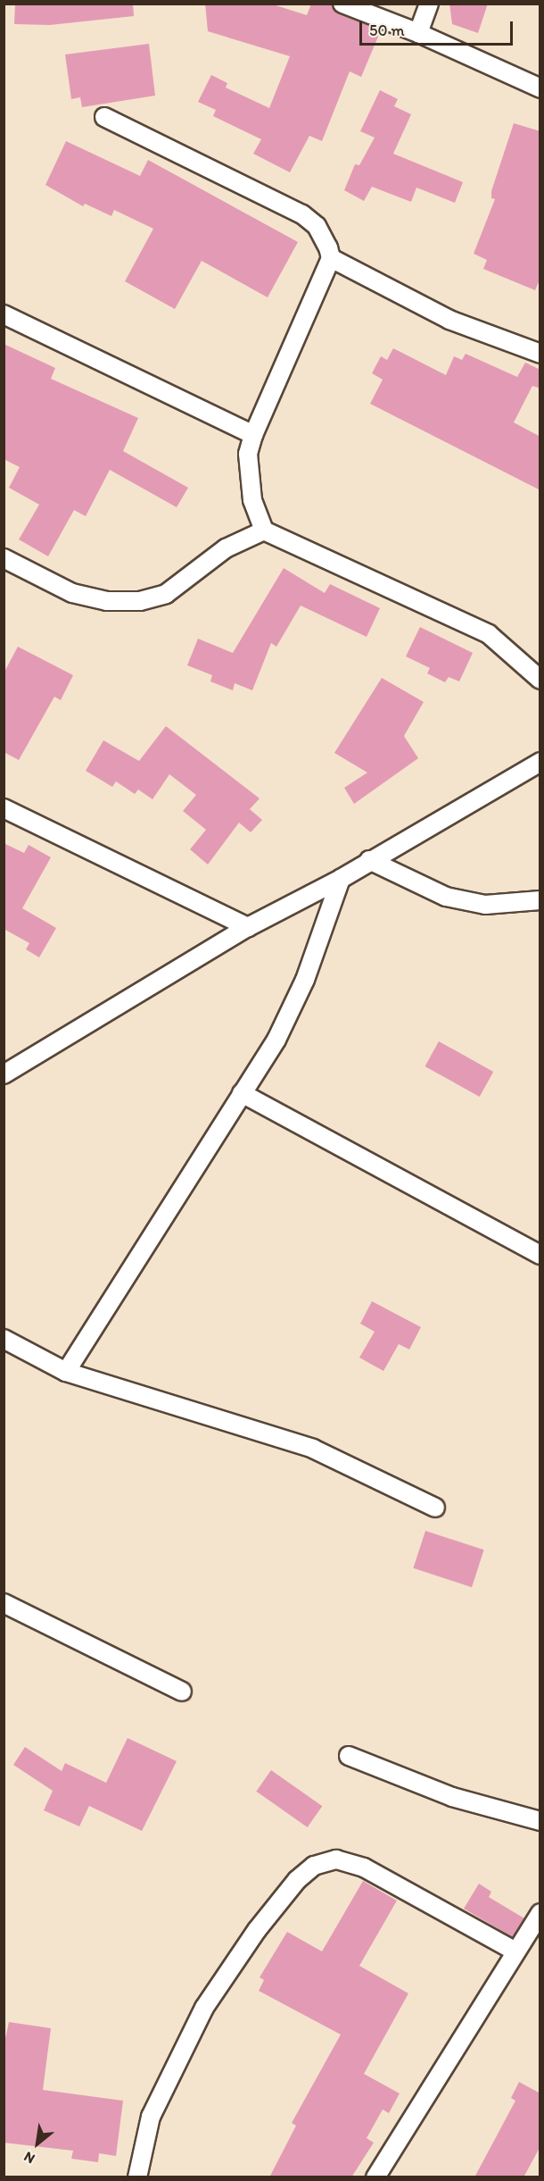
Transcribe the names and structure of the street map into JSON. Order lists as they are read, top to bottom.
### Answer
{
  "scale_bar": "50 m",
  "north": "bottom left"
}
